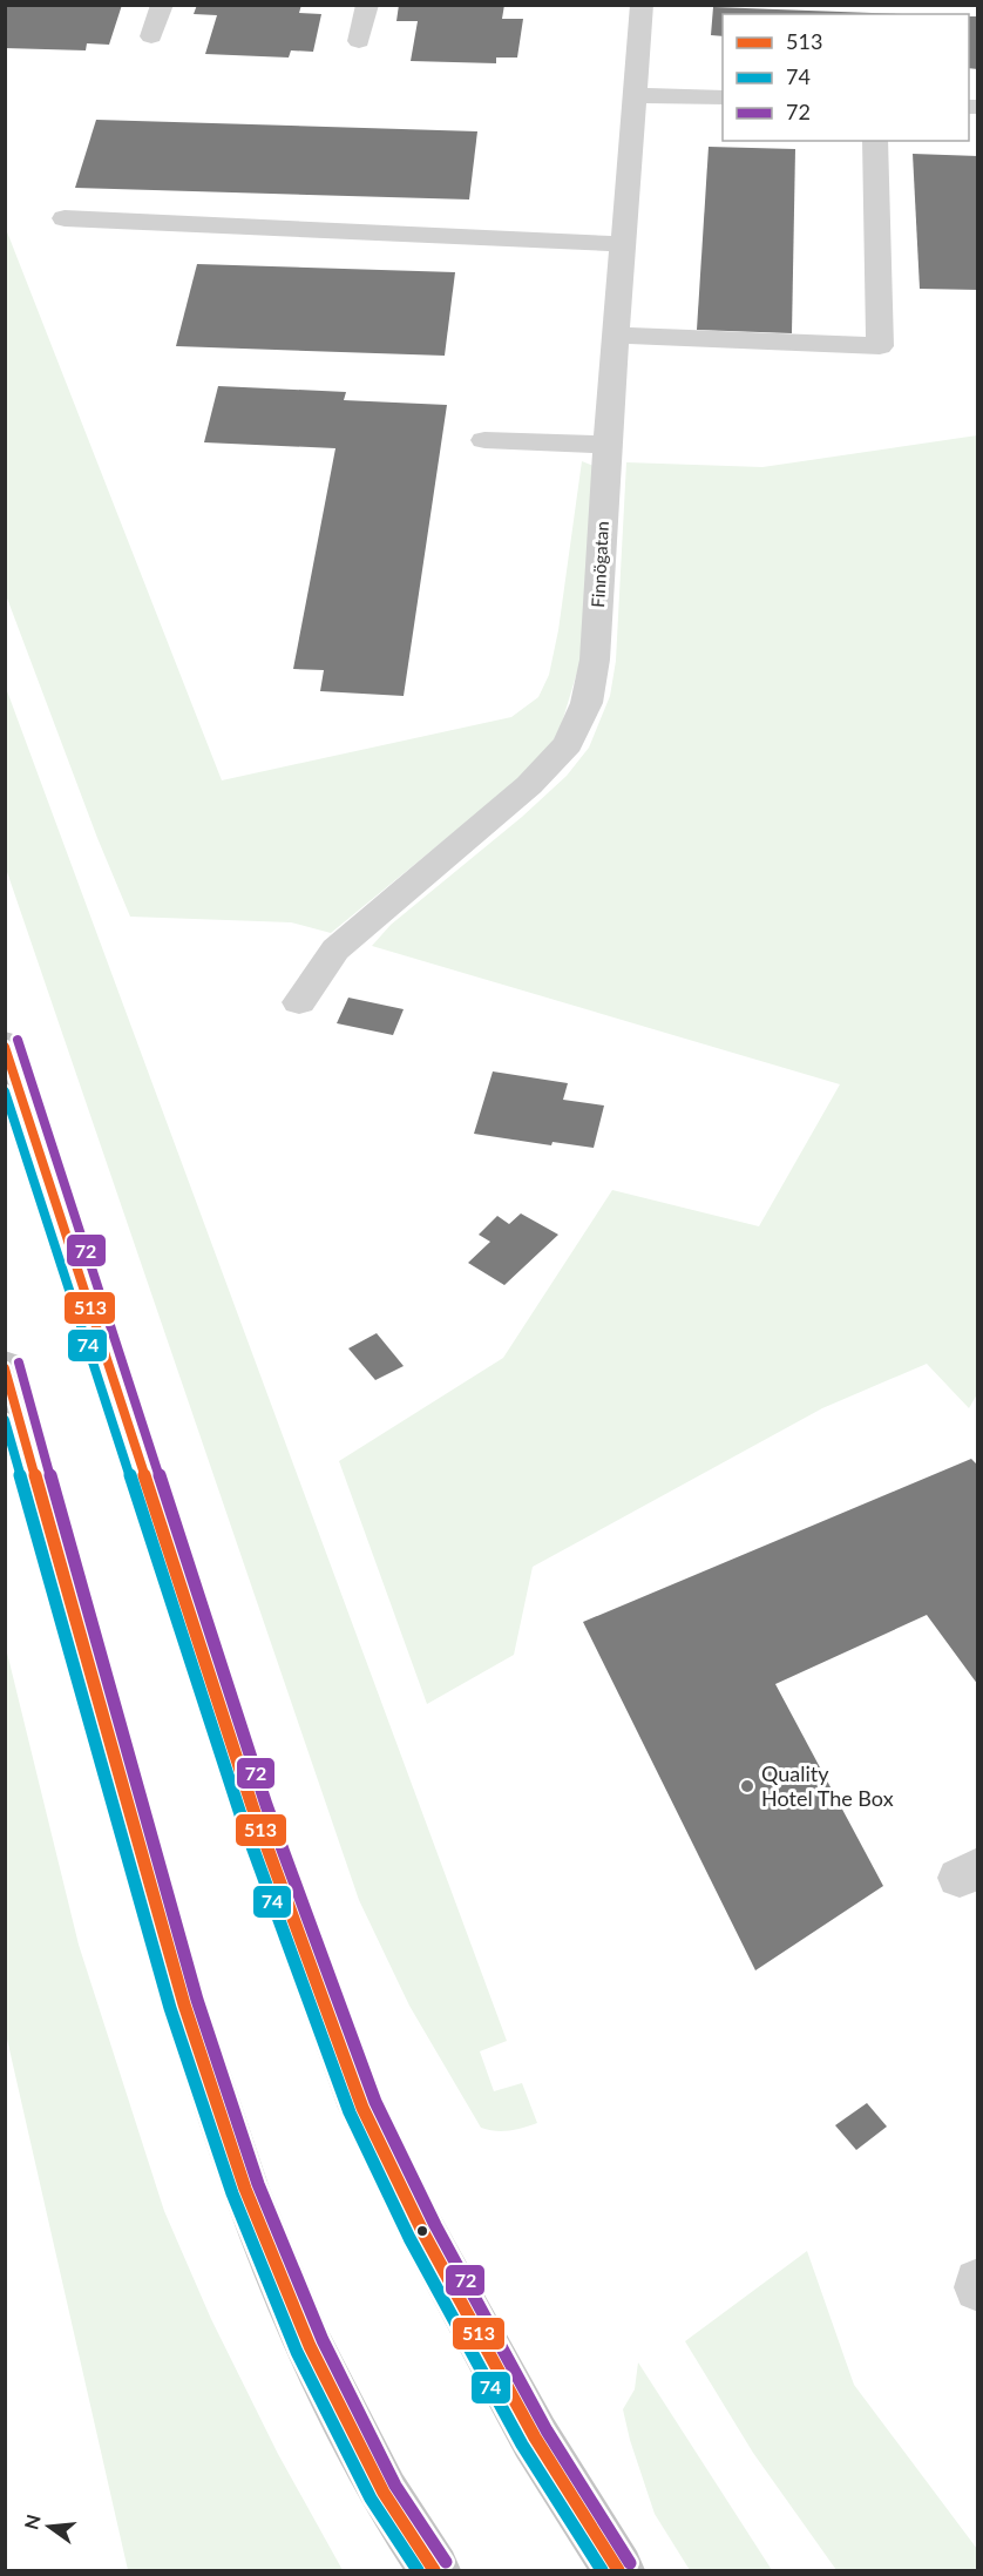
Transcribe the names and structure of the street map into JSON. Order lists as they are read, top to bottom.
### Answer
{
  "streets": {
    "street": ["Finnögatan"]
  },
  "places": ["Quality Hotel The Box"],
  "lines": ["transit line 72", "transit line 513", "transit line 74"],
  "legend": ["513", "74", "72"],
  "north": "left"
}
